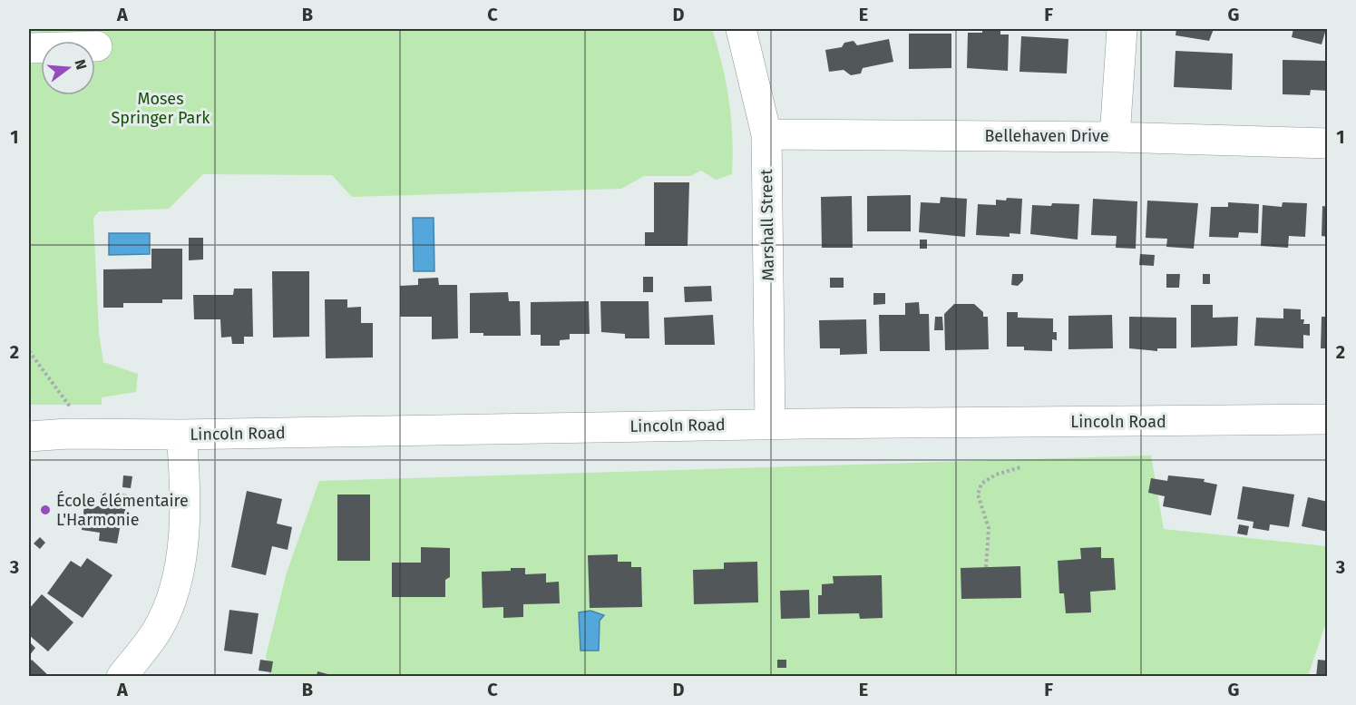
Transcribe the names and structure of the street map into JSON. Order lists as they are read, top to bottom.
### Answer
{
  "streets": {
    "street": ["Bellehaven Drive", "Marshall Street", "Lincoln Road"]
  },
  "crossings": [
    ["Bellehaven Drive", "Marshall Street"],
    ["Marshall Street", "Lincoln Road"]
  ],
  "parks": ["Moses Springer Park"],
  "places": ["École élémentaire L'Harmonie"],
  "north": "right",
  "grid": {
    "columns": [
      "A",
      "B",
      "C",
      "D",
      "E",
      "F",
      "G"
    ],
    "rows": ["1", "2", "3"]
  }
}
